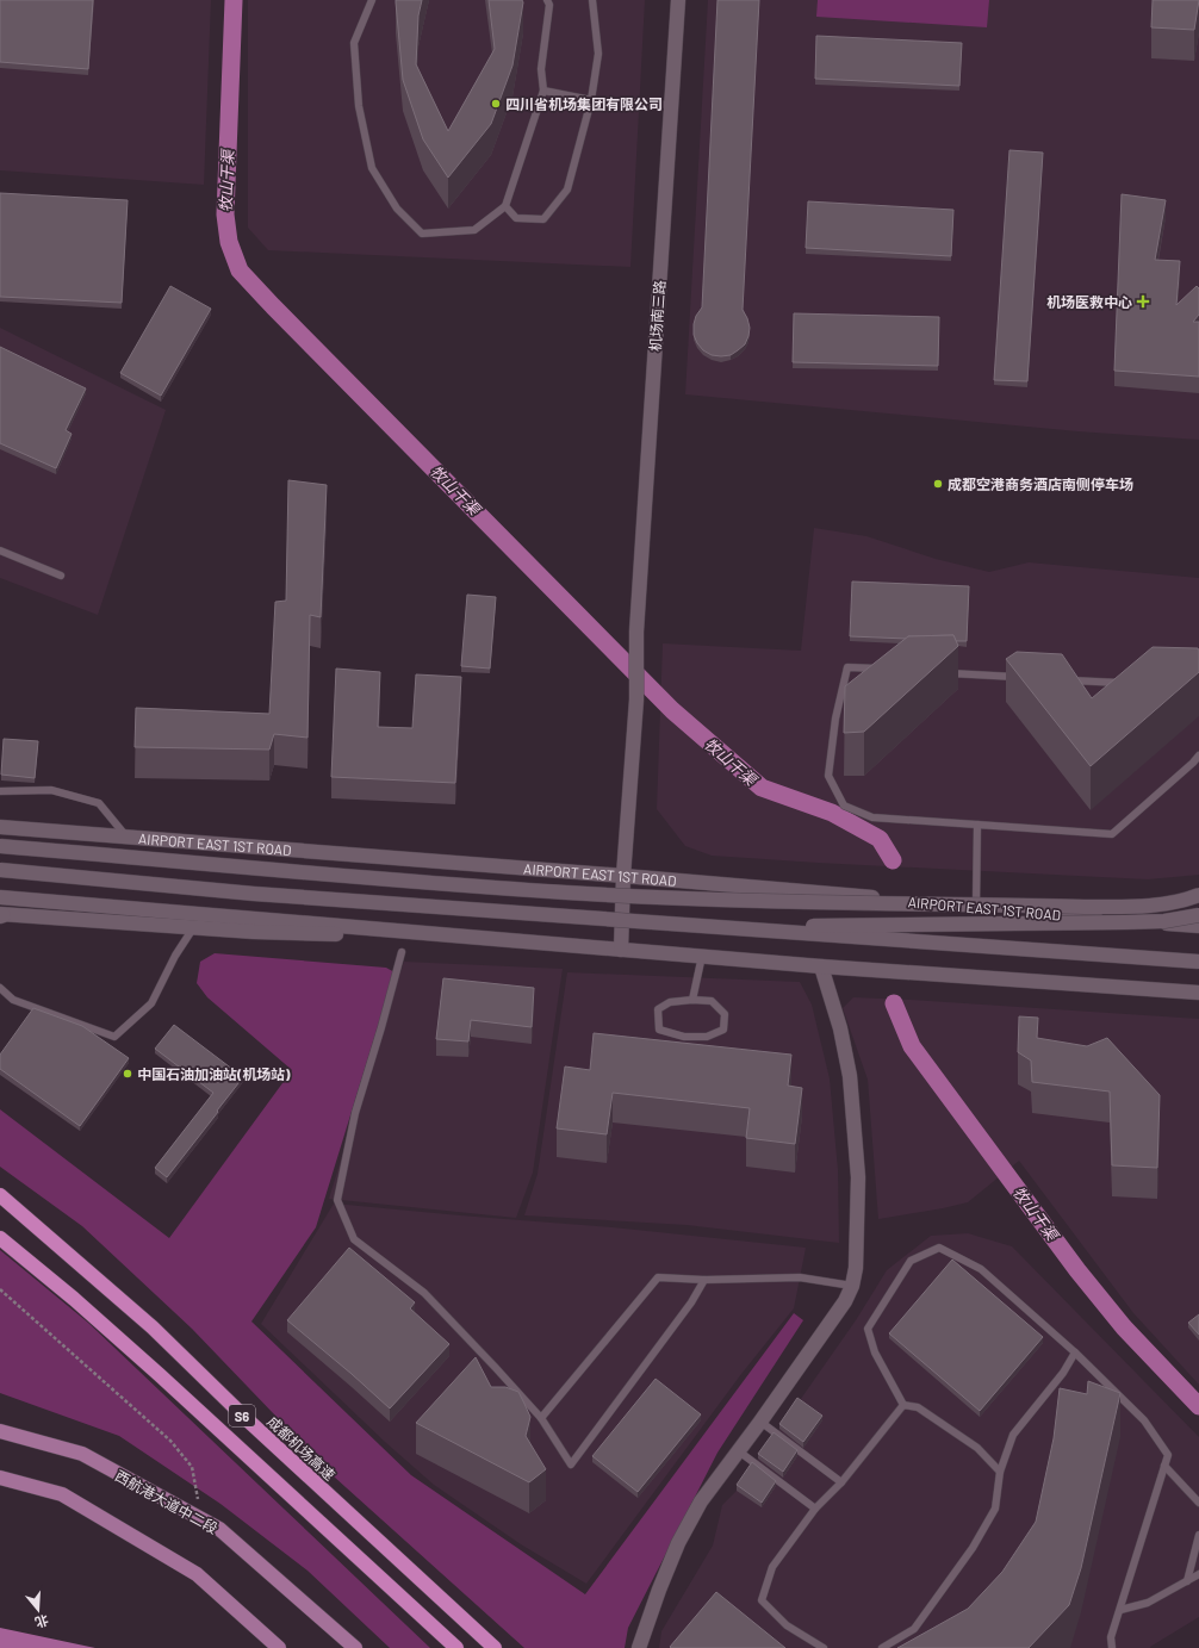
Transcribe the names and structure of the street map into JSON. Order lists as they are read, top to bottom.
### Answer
{
  "streets": {
    "highway": ["S6", "成都机场高速"],
    "main road": ["西航港大道中二段"],
    "street": ["机场南三路", "AIRPORT EAST 1ST ROAD"]
  },
  "crossings": [
    ["机场南三路", "AIRPORT EAST 1ST ROAD"]
  ],
  "water": ["牧山干渠"],
  "places": {
    "other": ["四川省机场集团有限公司", "成都空港商务酒店南侧停车场", "中国石油加油站(机场站)"],
    "health": ["机场医救中心"]
  },
  "north": "bottom"
}
